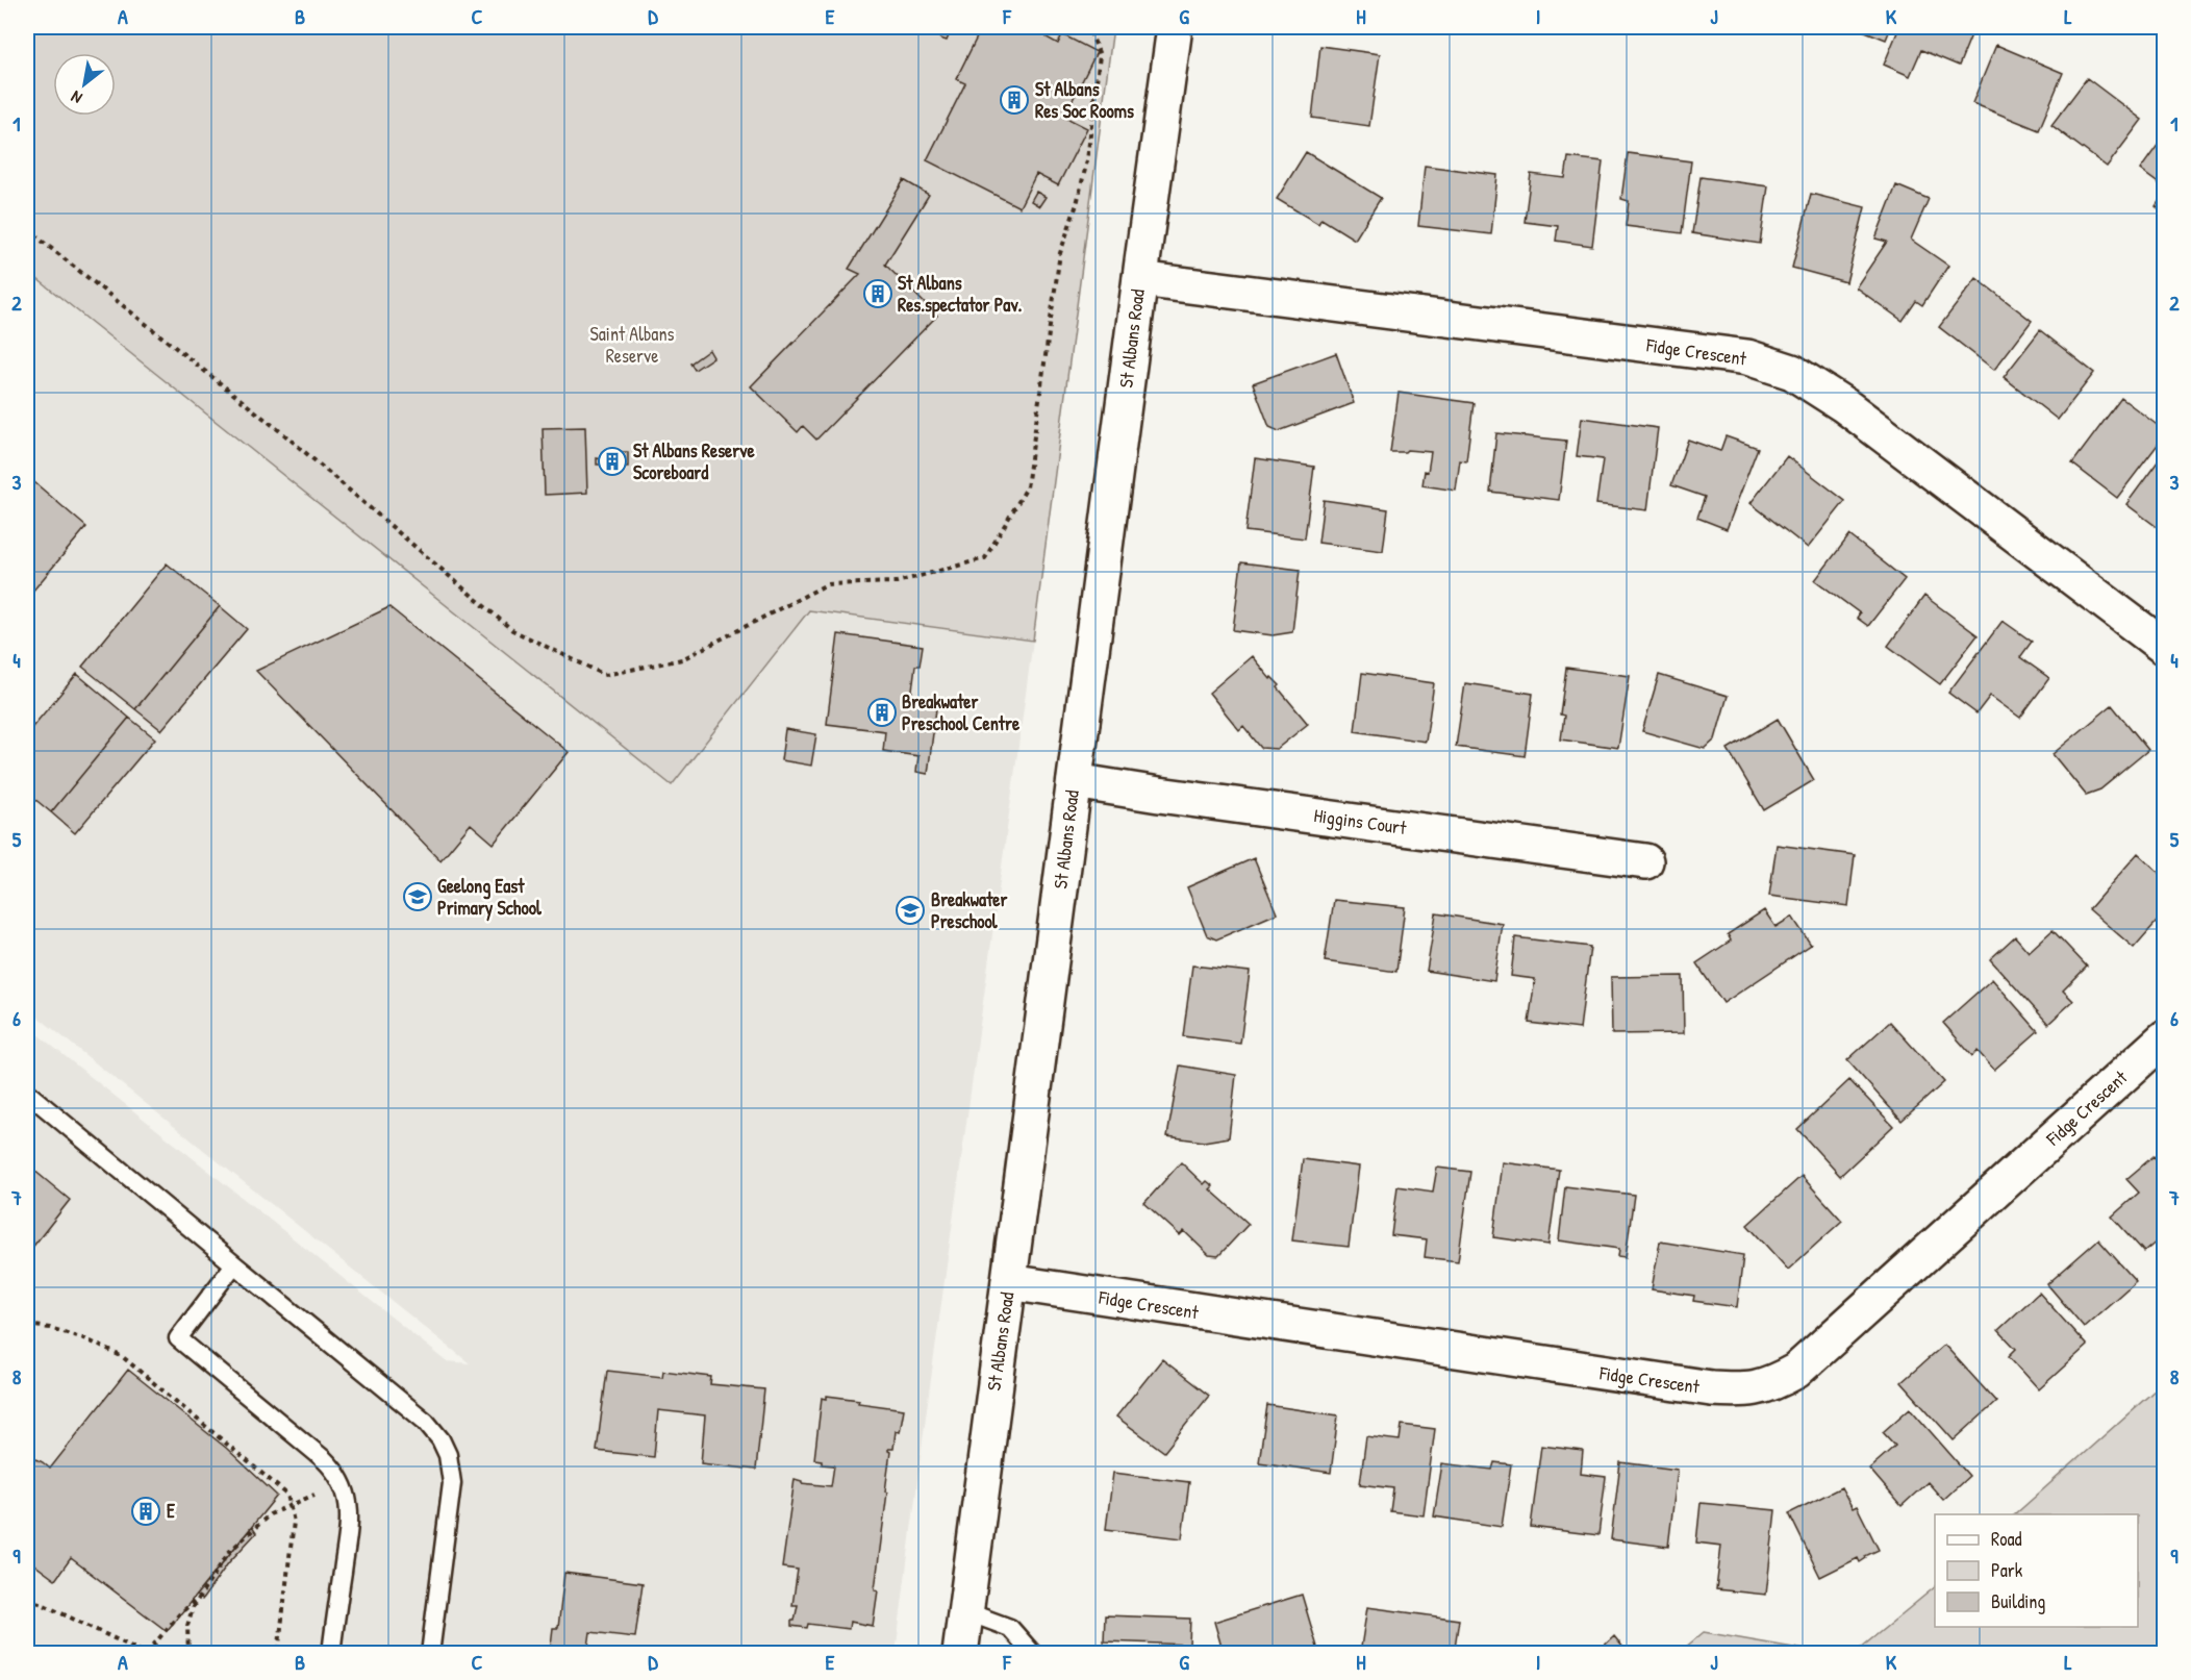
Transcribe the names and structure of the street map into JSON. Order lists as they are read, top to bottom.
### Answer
{
  "streets": {
    "street": ["St Albans Road", "Fidge Crescent", "Higgins Court"]
  },
  "crossings": [
    ["St Albans Road", "Fidge Crescent"],
    ["St Albans Road", "Higgins Court"]
  ],
  "parks": ["Saint Albans Reserve"],
  "places": {
    "building": [
      "St Albans Res Soc Rooms",
      "St Albans Res.spectator Pav.",
      "St Albans Reserve Scoreboard",
      "Breakwater Preschool Centre",
      "E"
    ],
    "school or university": ["Geelong East Primary School", "Breakwater Preschool"]
  },
  "legend": ["Road", "Park", "Building"],
  "north": "bottom left",
  "grid": {
    "columns": [
      "A",
      "B",
      "C",
      "D",
      "E",
      "F",
      "G",
      "H",
      "I",
      "J",
      "K",
      "L"
    ],
    "rows": [
      "1",
      "2",
      "3",
      "4",
      "5",
      "6",
      "7",
      "8",
      "9"
    ]
  }
}
